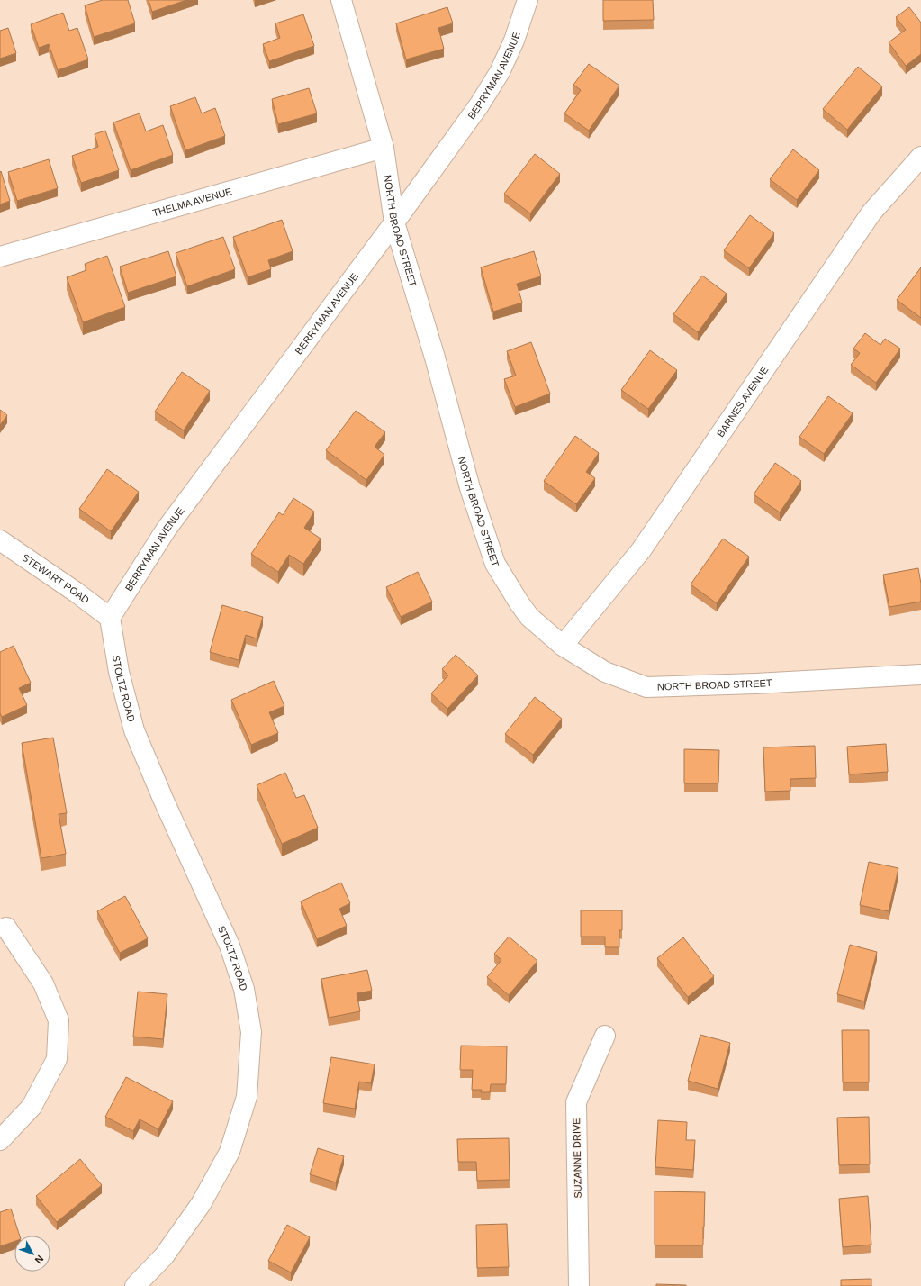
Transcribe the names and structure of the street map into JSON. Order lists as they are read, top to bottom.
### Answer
{
  "streets": {
    "street": [
      "BERRYMAN AVENUE",
      "THELMA AVENUE",
      "NORTH BROAD STREET",
      "BARNES AVENUE",
      "STEWART ROAD",
      "STOLTZ ROAD",
      "SUZANNE DRIVE"
    ]
  },
  "crossings": [
    ["BERRYMAN AVENUE", "NORTH BROAD STREET"],
    ["BERRYMAN AVENUE", "STEWART ROAD"],
    ["BERRYMAN AVENUE", "STOLTZ ROAD"],
    ["THELMA AVENUE", "NORTH BROAD STREET"],
    ["NORTH BROAD STREET", "BARNES AVENUE"],
    ["STEWART ROAD", "STOLTZ ROAD"]
  ],
  "north": "bottom right"
}
